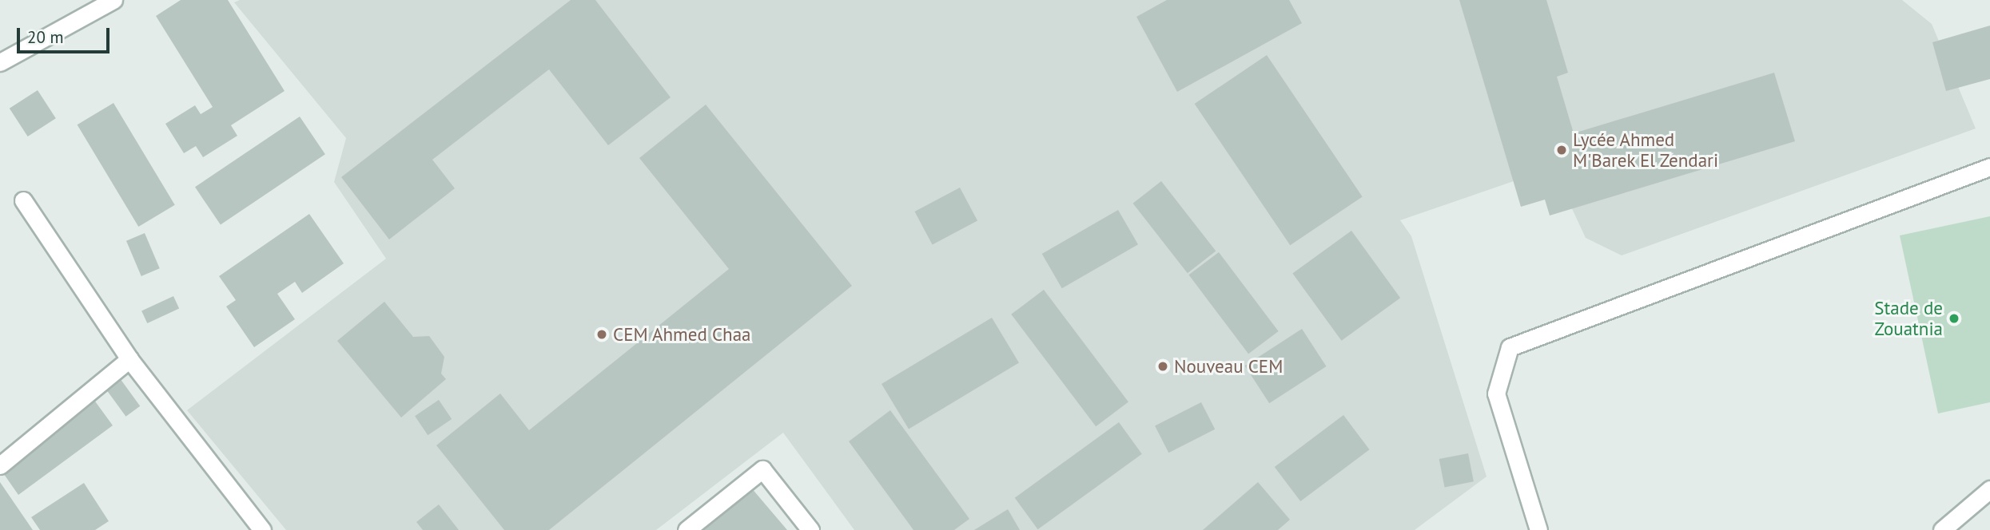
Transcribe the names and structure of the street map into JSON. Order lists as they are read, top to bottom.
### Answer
{
  "places": [
    "Lycée Ahmed M'Barek El Zendari",
    "Stade de Zouatnia",
    "CEM Ahmed Chaa",
    "Nouveau CEM"
  ],
  "scale_bar": "20 m"
}
